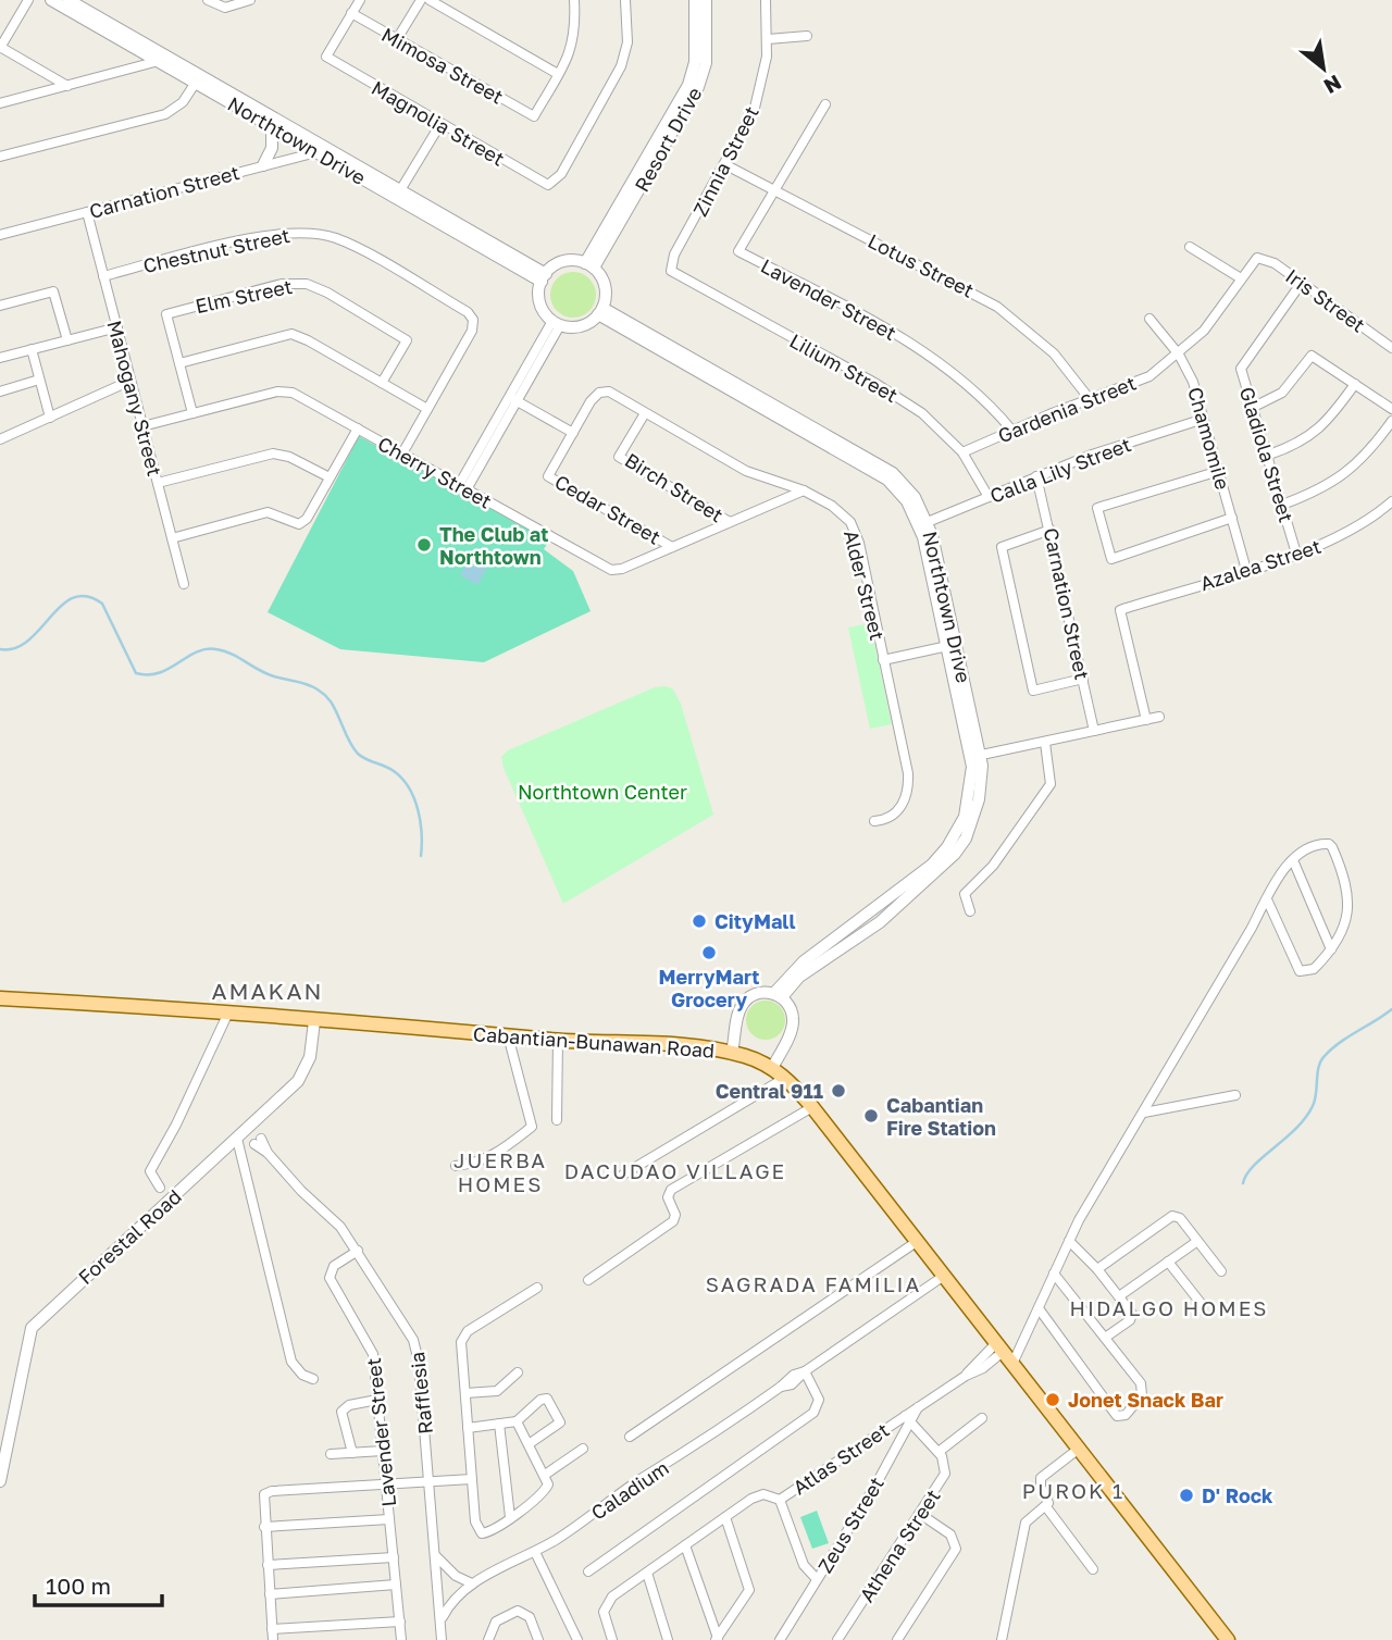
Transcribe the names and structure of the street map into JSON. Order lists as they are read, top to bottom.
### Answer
{
  "streets": {
    "main road": ["Cabantian-Bunawan Road"],
    "street": [
      "Mimosa Street",
      "Magnolia Street",
      "Resort Drive",
      "Northtown Drive",
      "Zinnia Street",
      "Carnation Street",
      "Chestnut Street",
      "Lotus Street",
      "Elm Street",
      "Lavender Street",
      "Iris Street",
      "Lilium Street",
      "Mahogany Street",
      "Gardenia Street",
      "Chamomile",
      "Gladiola Street",
      "Calla Lily Street",
      "Cherry Street",
      "Birch Street",
      "Cedar Street",
      "Azalea Street",
      "Alder Street",
      "Forestal Road",
      "Rafflesia",
      "Atlas Street",
      "Caladium",
      "Zeus Street",
      "Athena Street"
    ]
  },
  "crossings": [
    ["Mimosa Street", "Magnolia Street"],
    ["Resort Drive", "Northtown Drive"],
    ["Northtown Drive", "Carnation Street"],
    ["Northtown Drive", "Calla Lily Street"],
    ["Northtown Drive", "Cabantian-Bunawan Road"],
    ["Zinnia Street", "Lotus Street"],
    ["Zinnia Street", "Lilium Street"],
    ["Carnation Street", "Mahogany Street"],
    ["Carnation Street", "Calla Lily Street"],
    ["Chestnut Street", "Mahogany Street"],
    ["Chestnut Street", "Cherry Street"],
    ["Lotus Street", "Lavender Street"],
    ["Lotus Street", "Gardenia Street"],
    ["Elm Street", "Cherry Street"],
    ["Lavender Street", "Gardenia Street"],
    ["Lavender Street", "Rafflesia"],
    ["Iris Street", "Gardenia Street"],
    ["Iris Street", "Gladiola Street"],
    ["Lilium Street", "Gardenia Street"],
    ["Lilium Street", "Calla Lily Street"],
    ["Mahogany Street", "Cherry Street"],
    ["Gardenia Street", "Chamomile"],
    ["Chamomile", "Calla Lily Street"],
    ["Chamomile", "Azalea Street"],
    ["Gladiola Street", "Azalea Street"],
    ["Cherry Street", "Birch Street"],
    ["Cherry Street", "Cedar Street"],
    ["Cherry Street", "Alder Street"],
    ["Birch Street", "Alder Street"],
    ["Cedar Street", "Alder Street"],
    ["Cabantian-Bunawan Road", "Forestal Road"],
    ["Cabantian-Bunawan Road", "Caladium"],
    ["Cabantian-Bunawan Road", "Zeus Street"],
    ["Forestal Road", "Rafflesia"],
    ["Rafflesia", "Caladium"],
    ["Atlas Street", "Zeus Street"]
  ],
  "districts": [
    "AMAKAN",
    "JUERBA HOMES",
    "DACUDAO VILLAGE",
    "SAGRADA FAMILIA",
    "HIDALGO HOMES",
    "PUROK 1"
  ],
  "parks": ["Northtown Center"],
  "places": [
    "The Club at Northtown",
    "CityMall",
    "MerryMart Grocery",
    "Central 911",
    "Cabantian Fire Station",
    "Jonet Snack Bar",
    "D' Rock"
  ],
  "scale_bar": "100 m",
  "north": "bottom right"
}
